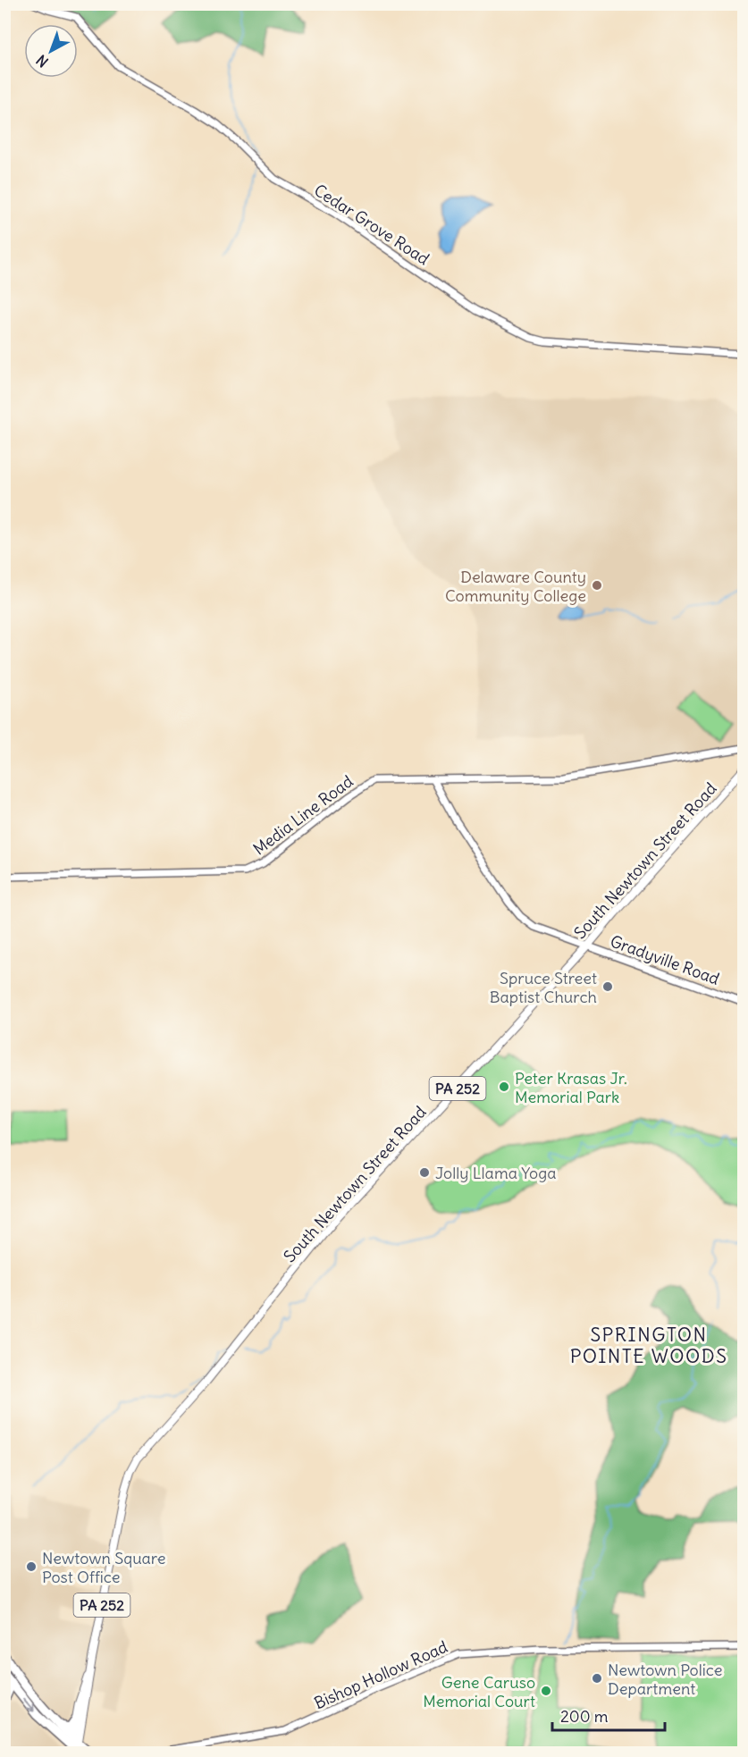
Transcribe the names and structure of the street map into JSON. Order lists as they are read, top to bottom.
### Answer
{
  "streets": {
    "main road": ["South Newtown Street Road", "PA 252"],
    "street": [
      "Cedar Grove Road",
      "Media Line Road",
      "Gradyville Road",
      "Bishop Hollow Road"
    ]
  },
  "crossings": [
    ["Media Line Road", "Gradyville Road"],
    ["South Newtown Street Road", "Gradyville Road"],
    ["South Newtown Street Road", "PA 252"]
  ],
  "districts": ["SPRINGTON POINTE WOODS"],
  "places": [
    "Delaware County Community College",
    "Spruce Street Baptist Church",
    "Peter Krasas Jr. Memorial Park",
    "Jolly Llama Yoga",
    "Newtown Square Post Office",
    "Newtown Police Department",
    "Gene Caruso Memorial Court"
  ],
  "scale_bar": "200 m",
  "north": "bottom left"
}
